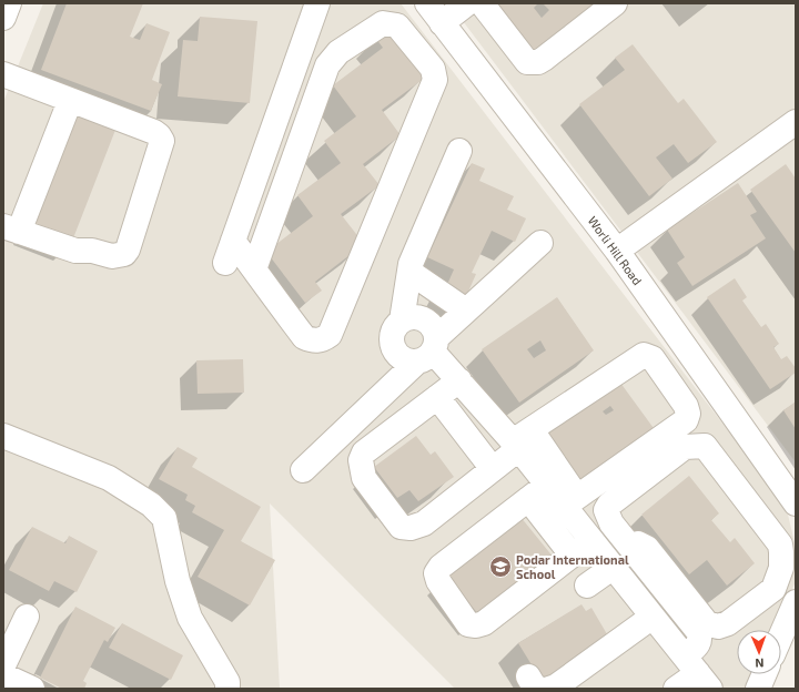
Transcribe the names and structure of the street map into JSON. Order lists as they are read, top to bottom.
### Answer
{
  "streets": {
    "street": ["Worli Hill Road"]
  },
  "places": {
    "school or university": ["Podar International School"]
  },
  "north": "bottom"
}
